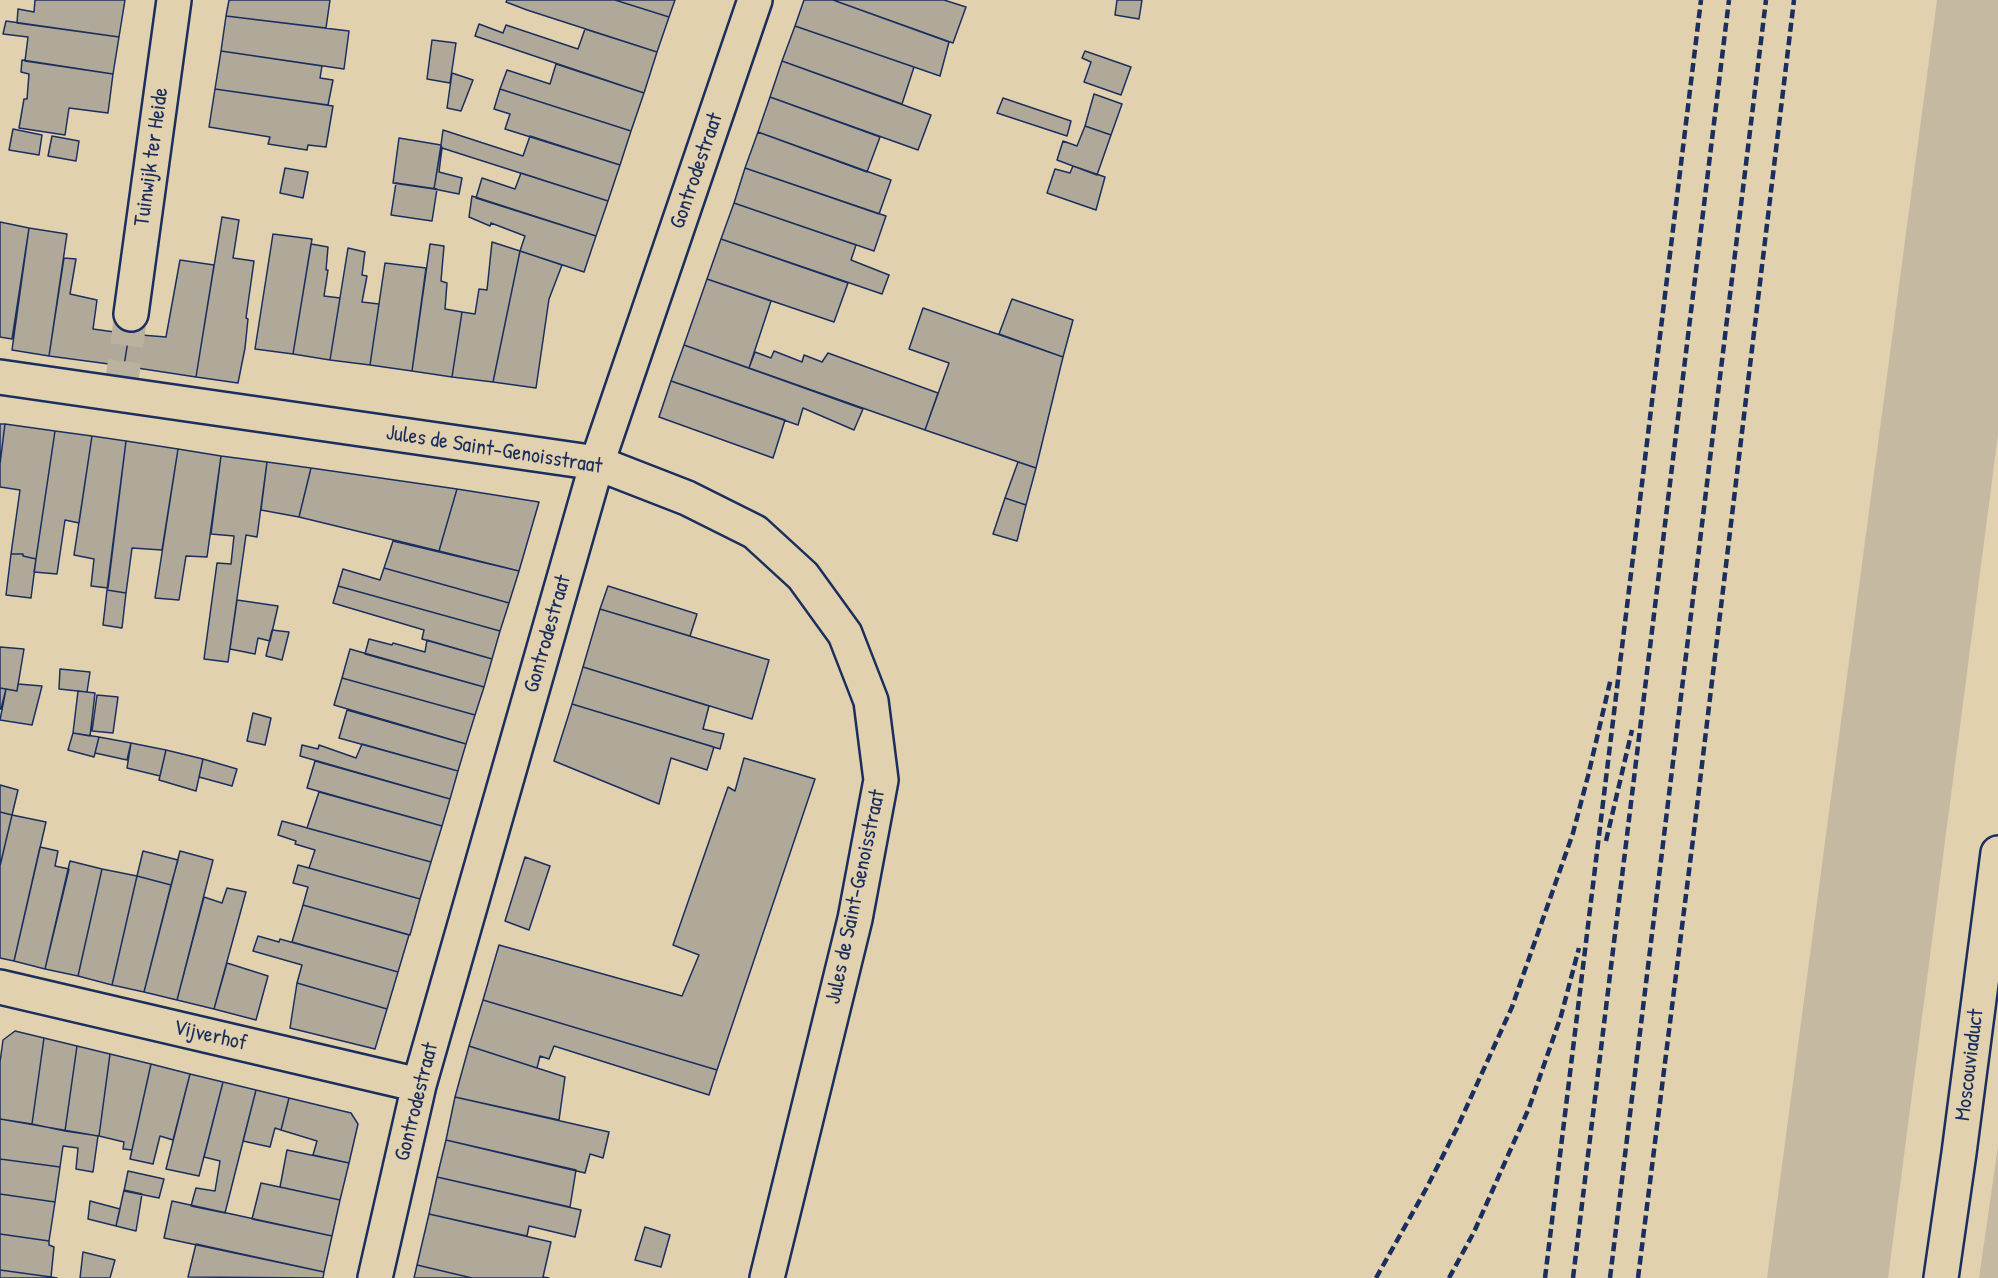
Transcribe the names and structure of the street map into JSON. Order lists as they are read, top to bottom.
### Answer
{
  "streets": {
    "street": [
      "Tuinwijk ter Heide",
      "Gontrodestraat",
      "Jules de Saint-Genoisstraat",
      "Vijverhof",
      "Moscouviaduct"
    ]
  },
  "crossings": [
    ["Gontrodestraat", "Jules de Saint-Genoisstraat"],
    ["Gontrodestraat", "Vijverhof"]
  ]
}
